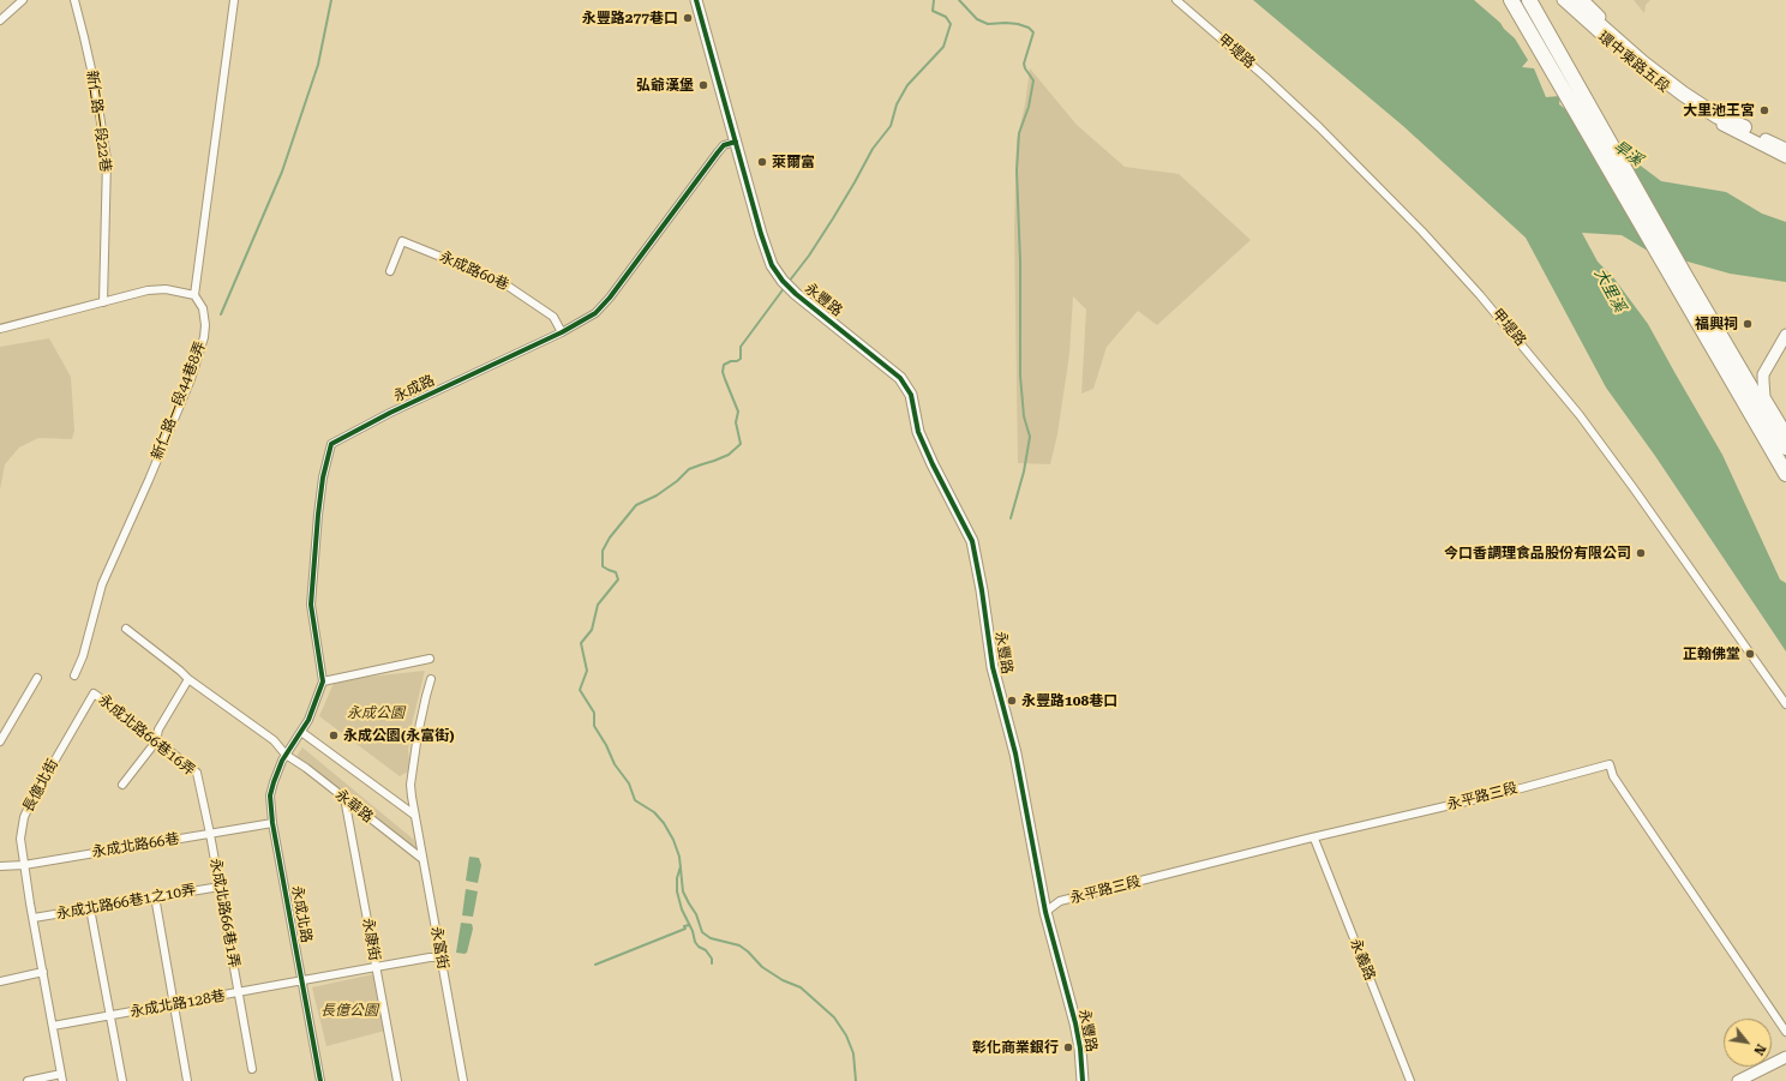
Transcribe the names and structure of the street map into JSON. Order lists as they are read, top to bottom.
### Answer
{
  "streets": {
    "street": [
      "甲堤路",
      "環中東路五段",
      "新仁路一段22巷",
      "永成路60巷",
      "永豐路",
      "永成路",
      "新仁路一段44巷8弄",
      "永成北路66巷16弄",
      "長億北街",
      "永平路三段",
      "永華路",
      "永成北路66巷",
      "永成北路66巷1之10弄",
      "永成北路66巷1弄",
      "永成北路",
      "永康街",
      "永富街",
      "永義路",
      "永成北路128巷"
    ]
  },
  "crossings": [
    ["永成路60巷", "永成路"],
    ["永豐路", "永成路"],
    ["永豐路", "永平路三段"],
    ["永成路", "永華路"],
    ["永成路", "永成北路"],
    ["永成北路66巷16弄", "長億北街"],
    ["永成北路66巷16弄", "永成北路66巷"],
    ["永成北路66巷16弄", "永成北路66巷1弄"],
    ["長億北街", "永成北路66巷"],
    ["長億北街", "永成北路66巷1之10弄"],
    ["長億北街", "永成北路128巷"],
    ["永平路三段", "永義路"],
    ["永華路", "永成北路"],
    ["永華路", "永康街"],
    ["永華路", "永富街"],
    ["永成北路66巷", "永成北路66巷1弄"],
    ["永成北路66巷", "永成北路"],
    ["永成北路66巷1之10弄", "永成北路66巷1弄"],
    ["永成北路66巷1弄", "永成北路128巷"],
    ["永成北路", "永成北路128巷"],
    ["永康街", "永成北路128巷"],
    ["永富街", "永成北路128巷"]
  ],
  "water": ["旱溪", "大里溪"],
  "parks": ["永成公園", "長億公園"],
  "places": [
    "永豐路277巷口",
    "弘爺漢堡",
    "大里池王宮",
    "萊爾富",
    "福興祠",
    "今口香調理食品股份有限公司",
    "正翰佛堂",
    "永豐路108巷口",
    "永成公園(永富街)",
    "彰化商業銀行"
  ],
  "north": "bottom right"
}
